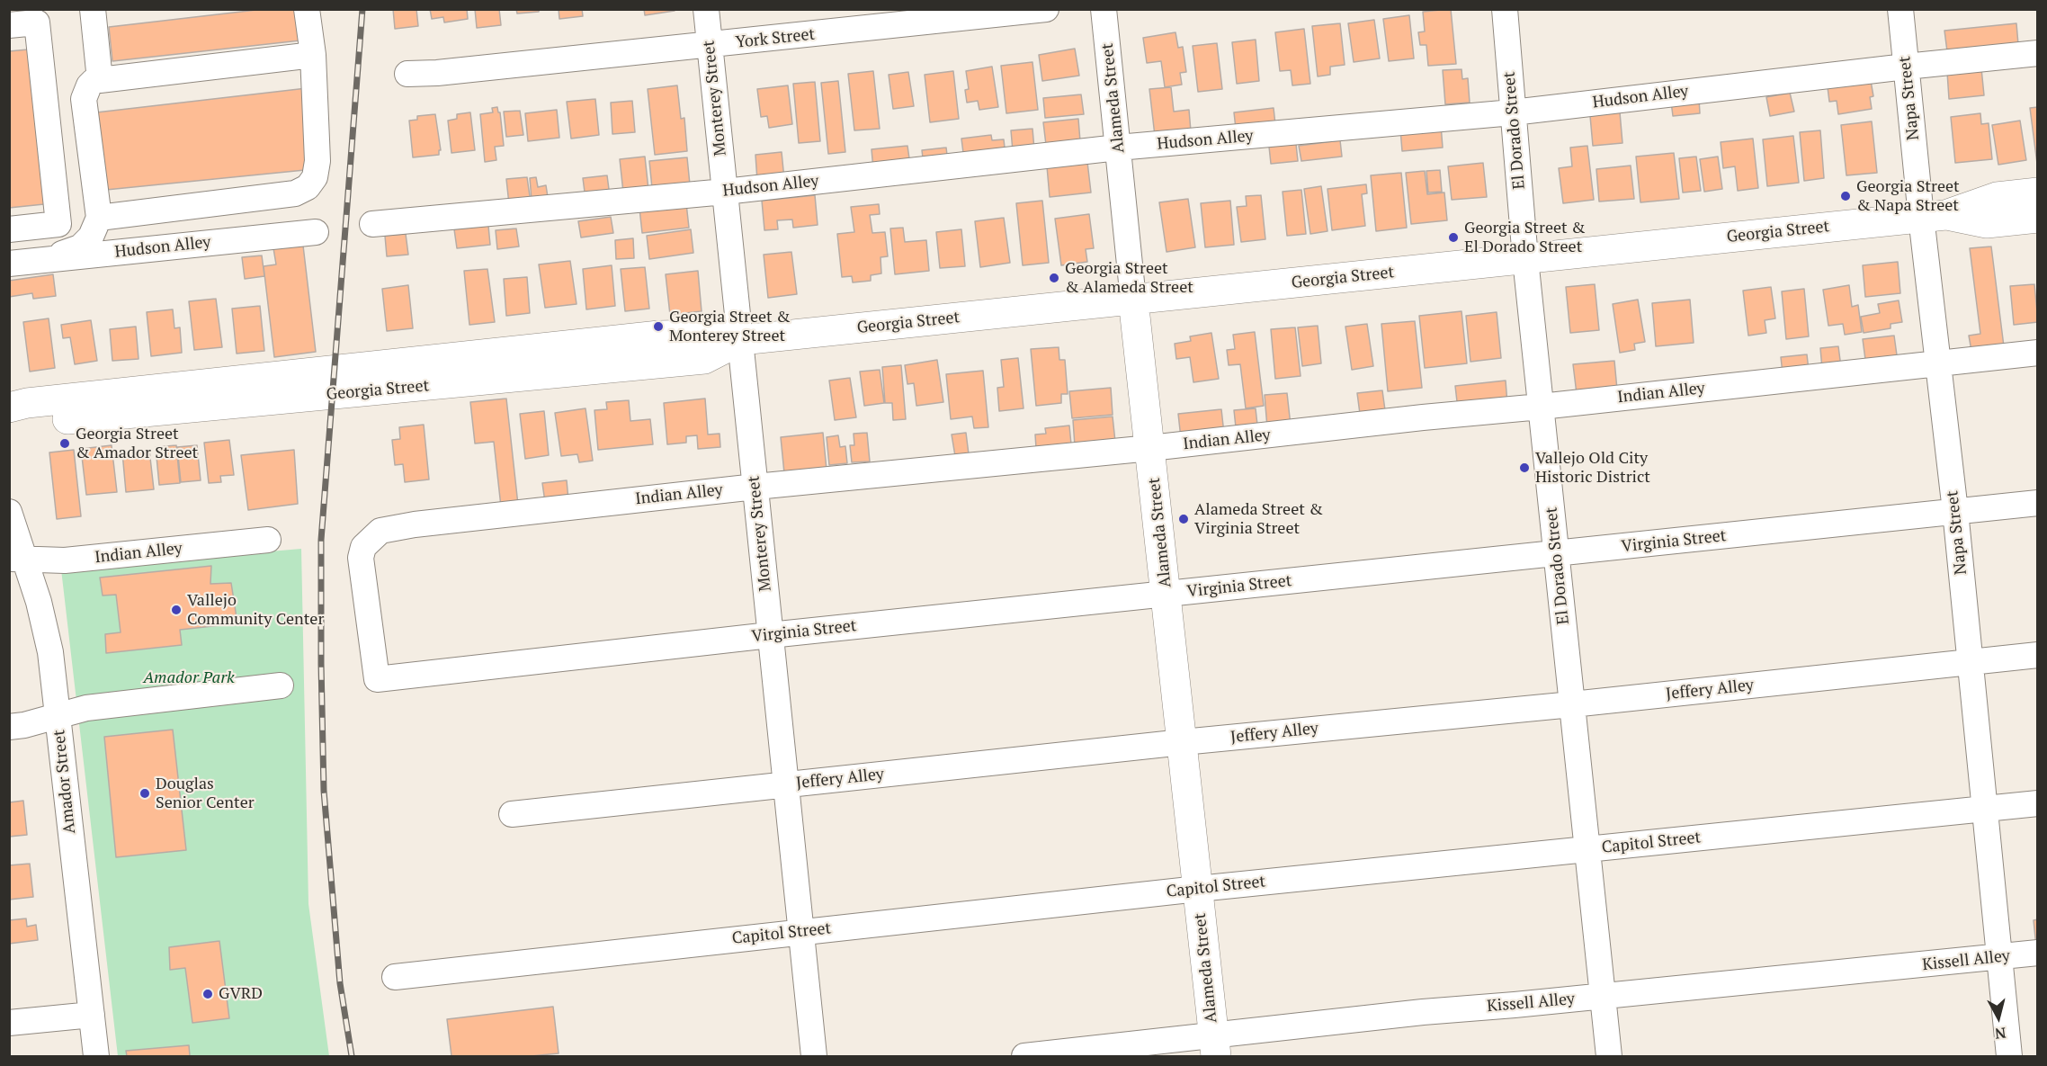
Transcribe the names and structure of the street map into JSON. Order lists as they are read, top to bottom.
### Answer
{
  "streets": {
    "main road": ["Alameda Street", "Georgia Street"],
    "street": [
      "York Street",
      "Hudson Alley",
      "Monterey Street",
      "Napa Street",
      "El Dorado Street",
      "Indian Alley",
      "Virginia Street",
      "Jeffery Alley",
      "Amador Street",
      "Capitol Street",
      "Kissell Alley"
    ]
  },
  "crossings": [
    ["York Street", "Monterey Street"],
    ["Hudson Alley", "Monterey Street"],
    ["Hudson Alley", "Alameda Street"],
    ["Hudson Alley", "Napa Street"],
    ["Hudson Alley", "El Dorado Street"],
    ["Monterey Street", "Georgia Street"],
    ["Monterey Street", "Indian Alley"],
    ["Monterey Street", "Virginia Street"],
    ["Monterey Street", "Jeffery Alley"],
    ["Monterey Street", "Capitol Street"],
    ["Alameda Street", "Georgia Street"],
    ["Alameda Street", "Indian Alley"],
    ["Alameda Street", "Virginia Street"],
    ["Alameda Street", "Jeffery Alley"],
    ["Alameda Street", "Capitol Street"],
    ["Alameda Street", "Kissell Alley"],
    ["Napa Street", "Georgia Street"],
    ["Napa Street", "Indian Alley"],
    ["Napa Street", "Virginia Street"],
    ["Napa Street", "Jeffery Alley"],
    ["Napa Street", "Capitol Street"],
    ["Napa Street", "Kissell Alley"],
    ["El Dorado Street", "Georgia Street"],
    ["El Dorado Street", "Indian Alley"],
    ["El Dorado Street", "Virginia Street"],
    ["El Dorado Street", "Jeffery Alley"],
    ["El Dorado Street", "Capitol Street"],
    ["El Dorado Street", "Kissell Alley"],
    ["Indian Alley", "Virginia Street"],
    ["Indian Alley", "Amador Street"]
  ],
  "parks": ["Amador Park"],
  "places": [
    "Georgia Street & Napa Street",
    "Georgia Street & El Dorado Street",
    "Georgia Street & Alameda Street",
    "Georgia Street & Monterey Street",
    "Georgia Street & Amador Street",
    "Vallejo Old City Historic District",
    "Alameda Street & Virginia Street",
    "Vallejo Community Center",
    "Douglas Senior Center",
    "GVRD"
  ],
  "north": "bottom"
}
